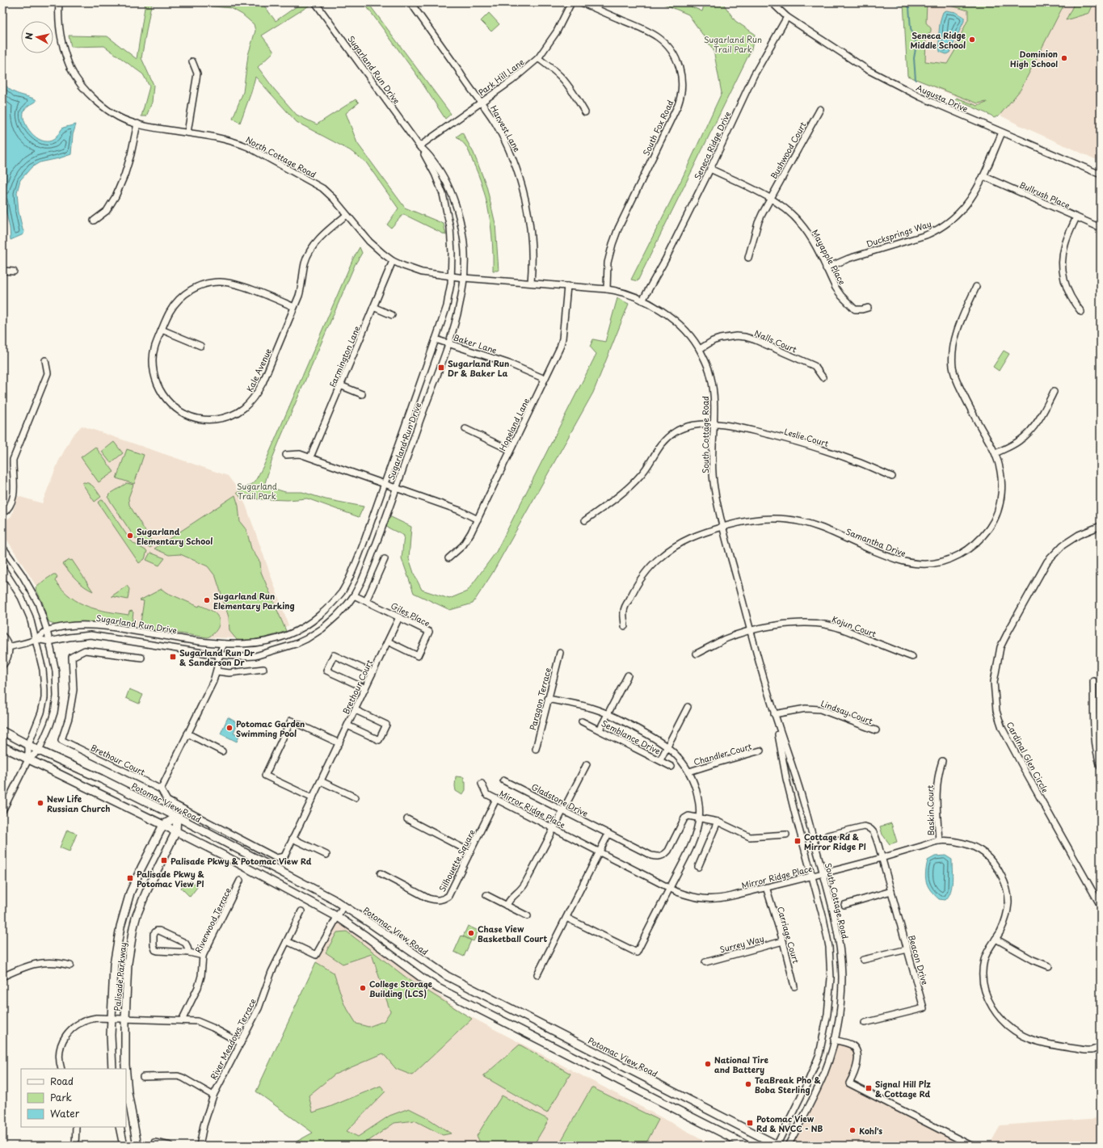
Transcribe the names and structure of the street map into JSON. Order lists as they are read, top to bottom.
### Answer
{
  "streets": {
    "main road": ["Potomac View Road", "Palisade Parkway"],
    "street": [
      "Sugarland Run Drive",
      "Park Hill Lane",
      "Augusta Drive",
      "South Fox Road",
      "Harvest Lane",
      "Seneca Ridge Drive",
      "Bushwood Court",
      "North Cottage Road",
      "Bullrush Place",
      "Ducksprings Way",
      "Mayapple Place",
      "Nalls Court",
      "Baker Lane",
      "Farmington Lane",
      "Kale Avenue",
      "Hopeland Lane",
      "South Cottage Road",
      "Leslie Court",
      "Samantha Drive",
      "Giles Place",
      "Kojun Court",
      "Brethour Court",
      "Paragon Terrace",
      "Lindsay Court",
      "Semblance Drive",
      "Chandler Court",
      "Cardinal Glen Circle",
      "Gladstone Drive",
      "Mirror Ridge Place",
      "Baskin Court",
      "Silhouette Square",
      "Riverwood Terrace",
      "Carriage Court",
      "Surrey Way",
      "Beacon Drive",
      "River Meadows Terrace"
    ]
  },
  "crossings": [
    ["Sugarland Run Drive", "Park Hill Lane"],
    ["Sugarland Run Drive", "North Cottage Road"],
    ["Sugarland Run Drive", "Baker Lane"],
    ["Sugarland Run Drive", "South Cottage Road"],
    ["Sugarland Run Drive", "Giles Place"],
    ["Park Hill Lane", "Harvest Lane"],
    ["Augusta Drive", "Seneca Ridge Drive"],
    ["Augusta Drive", "Ducksprings Way"],
    ["South Fox Road", "South Cottage Road"],
    ["Harvest Lane", "South Cottage Road"],
    ["Seneca Ridge Drive", "Mayapple Place"],
    ["Seneca Ridge Drive", "South Cottage Road"],
    ["Bushwood Court", "Mayapple Place"],
    ["North Cottage Road", "Farmington Lane"],
    ["North Cottage Road", "Kale Avenue"],
    ["North Cottage Road", "South Cottage Road"],
    ["Bullrush Place", "Ducksprings Way"],
    ["Ducksprings Way", "Mayapple Place"],
    ["Nalls Court", "South Cottage Road"],
    ["Baker Lane", "Hopeland Lane"],
    ["Hopeland Lane", "South Cottage Road"],
    ["South Cottage Road", "Leslie Court"],
    ["South Cottage Road", "Samantha Drive"],
    ["South Cottage Road", "Kojun Court"],
    ["South Cottage Road", "Lindsay Court"],
    ["South Cottage Road", "Potomac View Road"],
    ["South Cottage Road", "Mirror Ridge Place"],
    ["Giles Place", "Brethour Court"],
    ["Potomac View Road", "Palisade Parkway"],
    ["Mirror Ridge Place", "Baskin Court"],
    ["Mirror Ridge Place", "Silhouette Square"],
    ["Mirror Ridge Place", "Carriage Court"],
    ["Mirror Ridge Place", "Beacon Drive"],
    ["Carriage Court", "Surrey Way"]
  ],
  "parks": ["Sugarland Run Trail Park", "Sugarland Trail Park"],
  "places": {
    "other": [
      "Seneca Ridge Middle School",
      "Dominion High School",
      "Sugarland Elementary School",
      "Sugarland Run Elementary Parking",
      "Potomac Garden Swimming Pool",
      "New Life Russian Church",
      "Chase View Basketball Court",
      "College Storage Building (LCS)",
      "National Tire and Battery",
      "TeaBreak Pho & Boba Sterling",
      "Kohl's"
    ],
    "transit": [
      "Sugarland Run Dr & Baker La",
      "Sugarland Run Dr & Sanderson Dr",
      "Cottage Rd & Mirror Ridge Pl",
      "Palisade Pkwy & Potomac View Rd",
      "Palisade Pkwy & Potomac View Pl",
      "Signal Hill Plz & Cottage Rd",
      "Potomac View Rd & NVCC - NB"
    ]
  },
  "legend": ["Road", "Park", "Water"],
  "north": "left"
}
